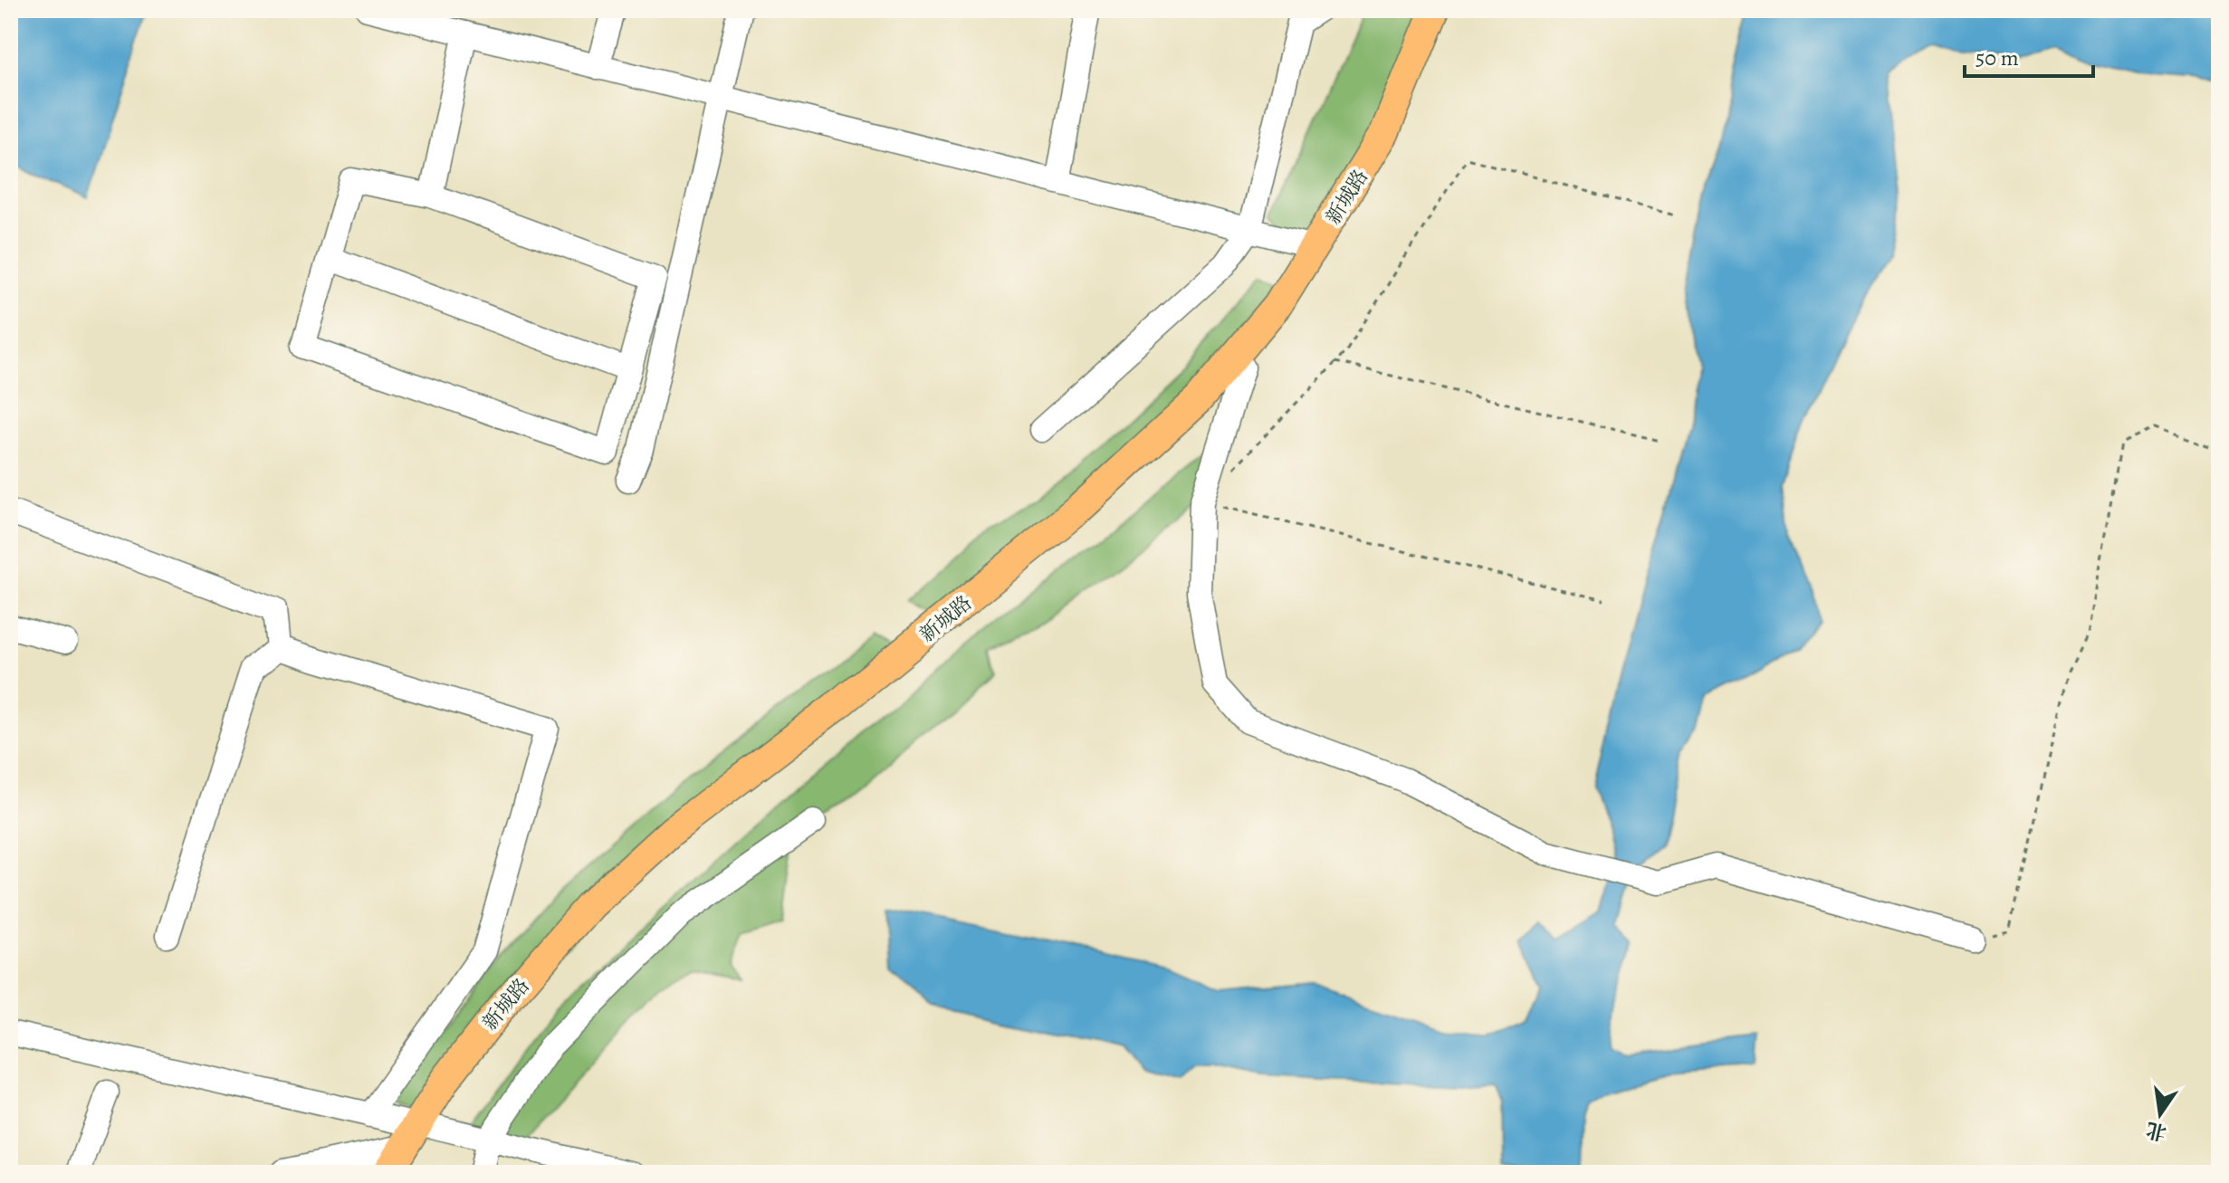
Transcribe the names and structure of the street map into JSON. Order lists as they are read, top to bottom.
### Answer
{
  "streets": {
    "main road": ["新城路"]
  },
  "scale_bar": "50 m",
  "north": "bottom"
}
